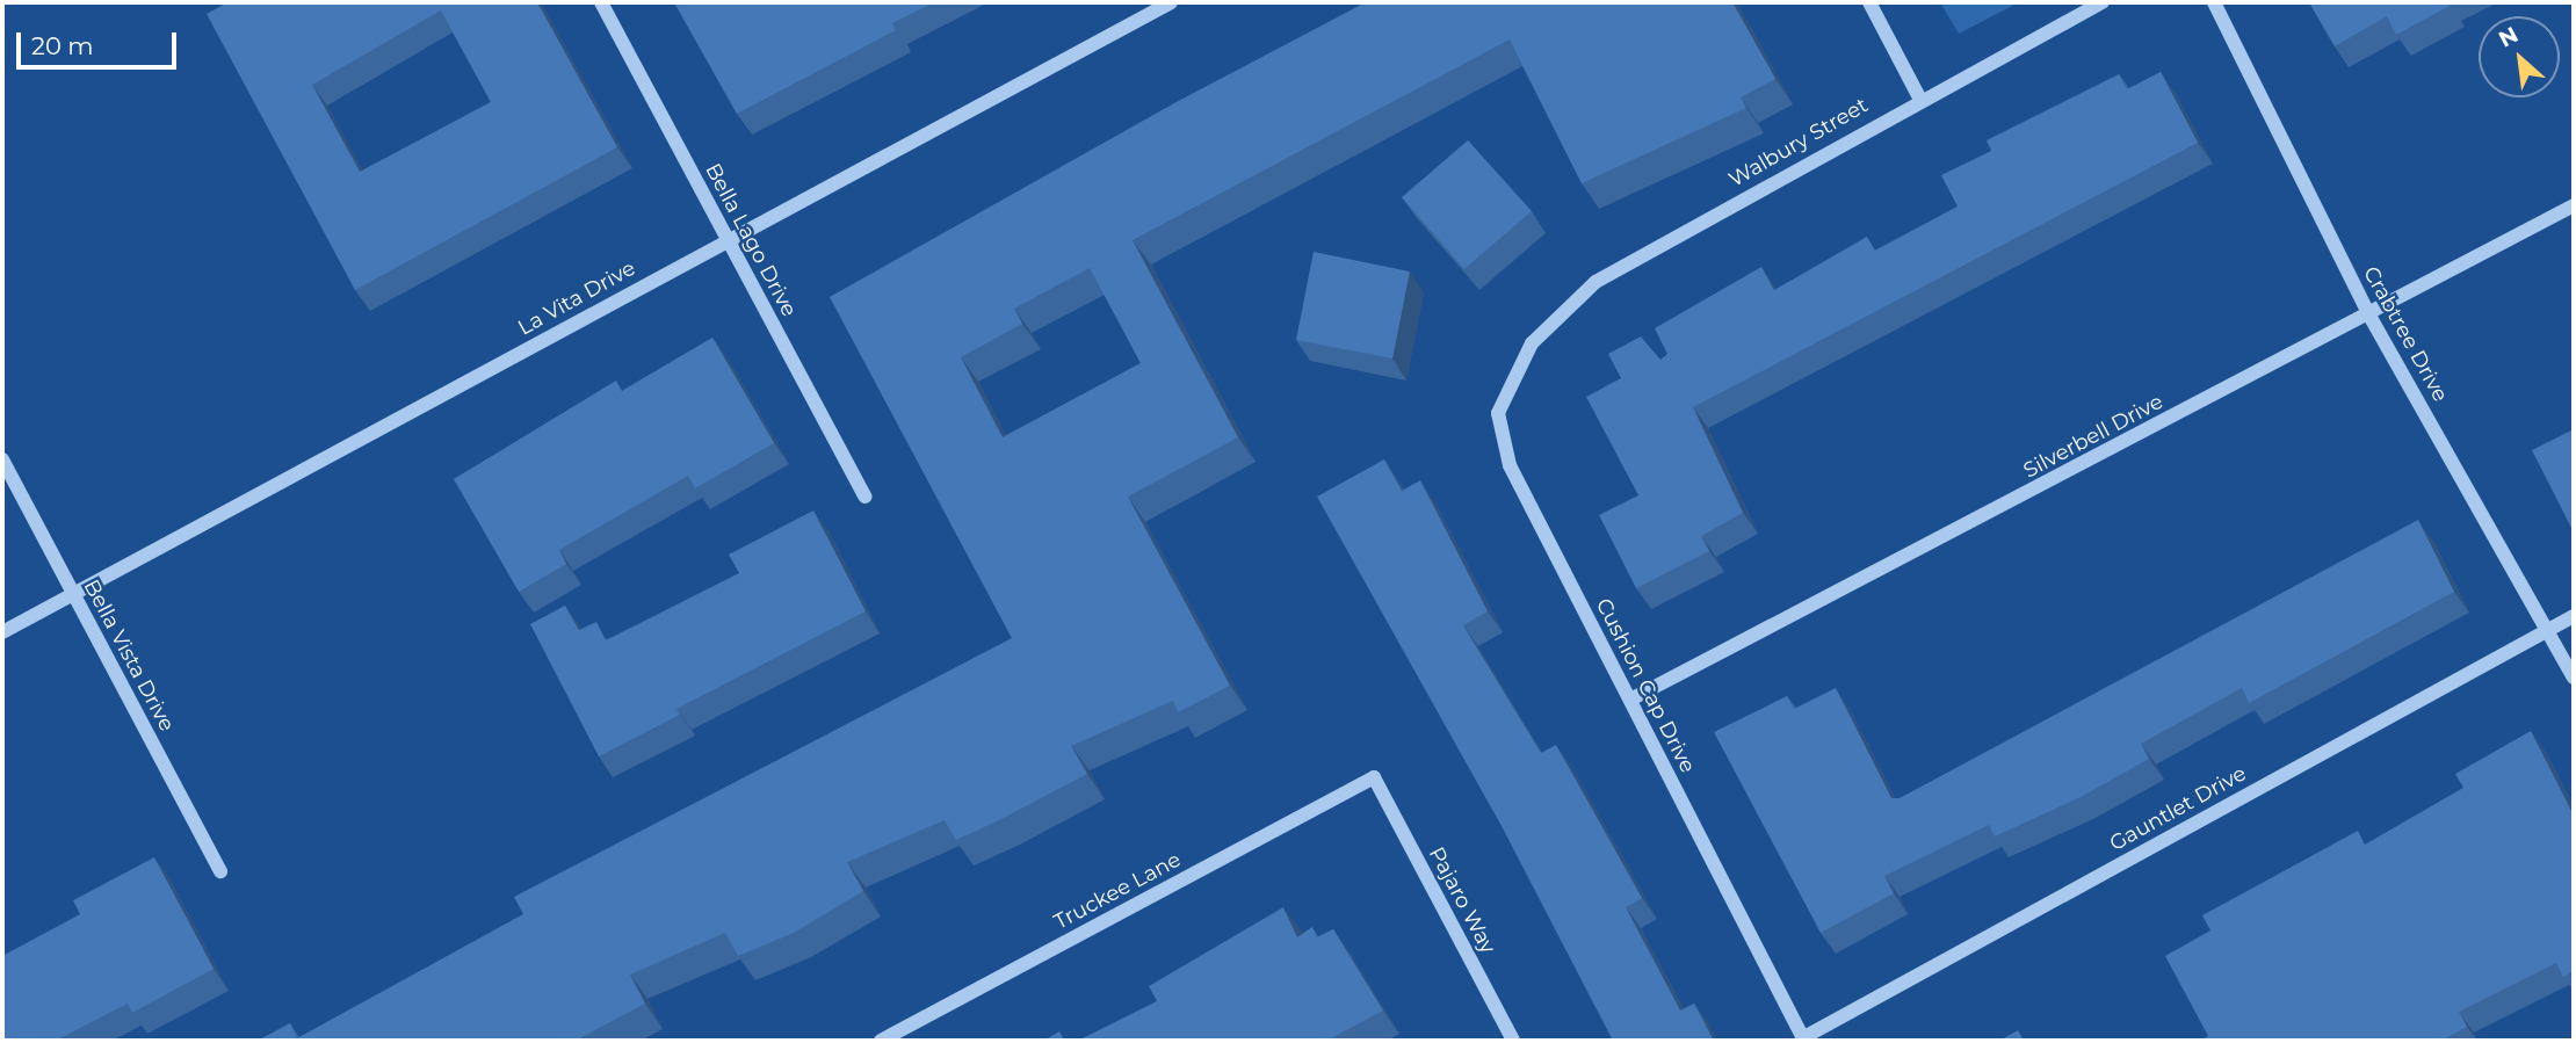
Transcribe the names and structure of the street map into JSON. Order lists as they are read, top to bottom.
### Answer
{
  "streets": {
    "street": [
      "Walbury Street",
      "Bella Lago Drive",
      "La Vita Drive",
      "Crabtree Drive",
      "Silverbell Drive",
      "Bella Vista Drive",
      "Cushion Cap Drive",
      "Gauntlet Drive",
      "Truckee Lane",
      "Pajaro Way"
    ]
  },
  "crossings": [
    ["Walbury Street", "Cushion Cap Drive"],
    ["Bella Lago Drive", "La Vita Drive"],
    ["La Vita Drive", "Bella Vista Drive"],
    ["Crabtree Drive", "Silverbell Drive"],
    ["Crabtree Drive", "Gauntlet Drive"],
    ["Silverbell Drive", "Cushion Cap Drive"],
    ["Cushion Cap Drive", "Gauntlet Drive"],
    ["Truckee Lane", "Pajaro Way"]
  ],
  "scale_bar": "20 m",
  "north": "top left"
}
